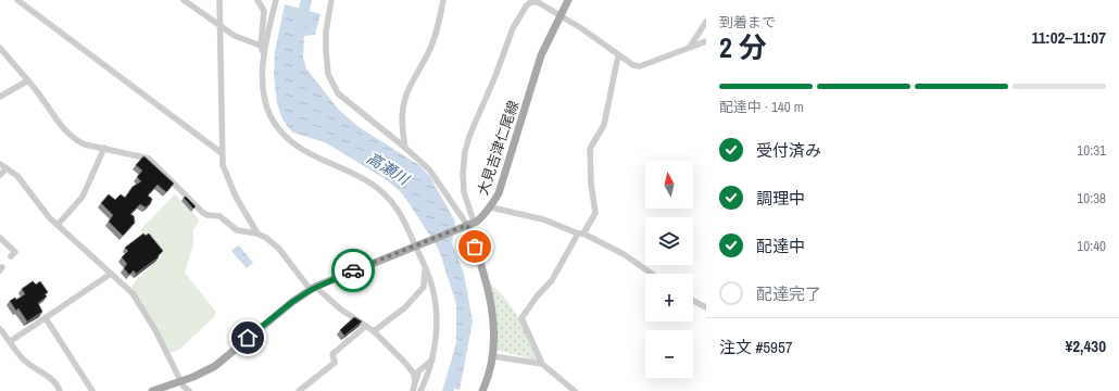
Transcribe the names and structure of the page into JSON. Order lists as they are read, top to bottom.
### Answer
{
  "streets": {
    "main road": ["大見吉津仁尾線"]
  },
  "water": ["高瀬川"],
  "north": "top",
  "page": {
    "heading": ["2 分", "到着まで", "11:02–11:07"],
    "panel": ["注文 #5957", "¥2,430"],
    "bar": "配達中 · 140 m",
    "list": [
      ["受付済み", "10:31"],
      ["調理中", "10:38"],
      ["配達中", "10:40"],
      "配達完了"
    ],
    "map_buttons": ["+", "−"]
  }
}
